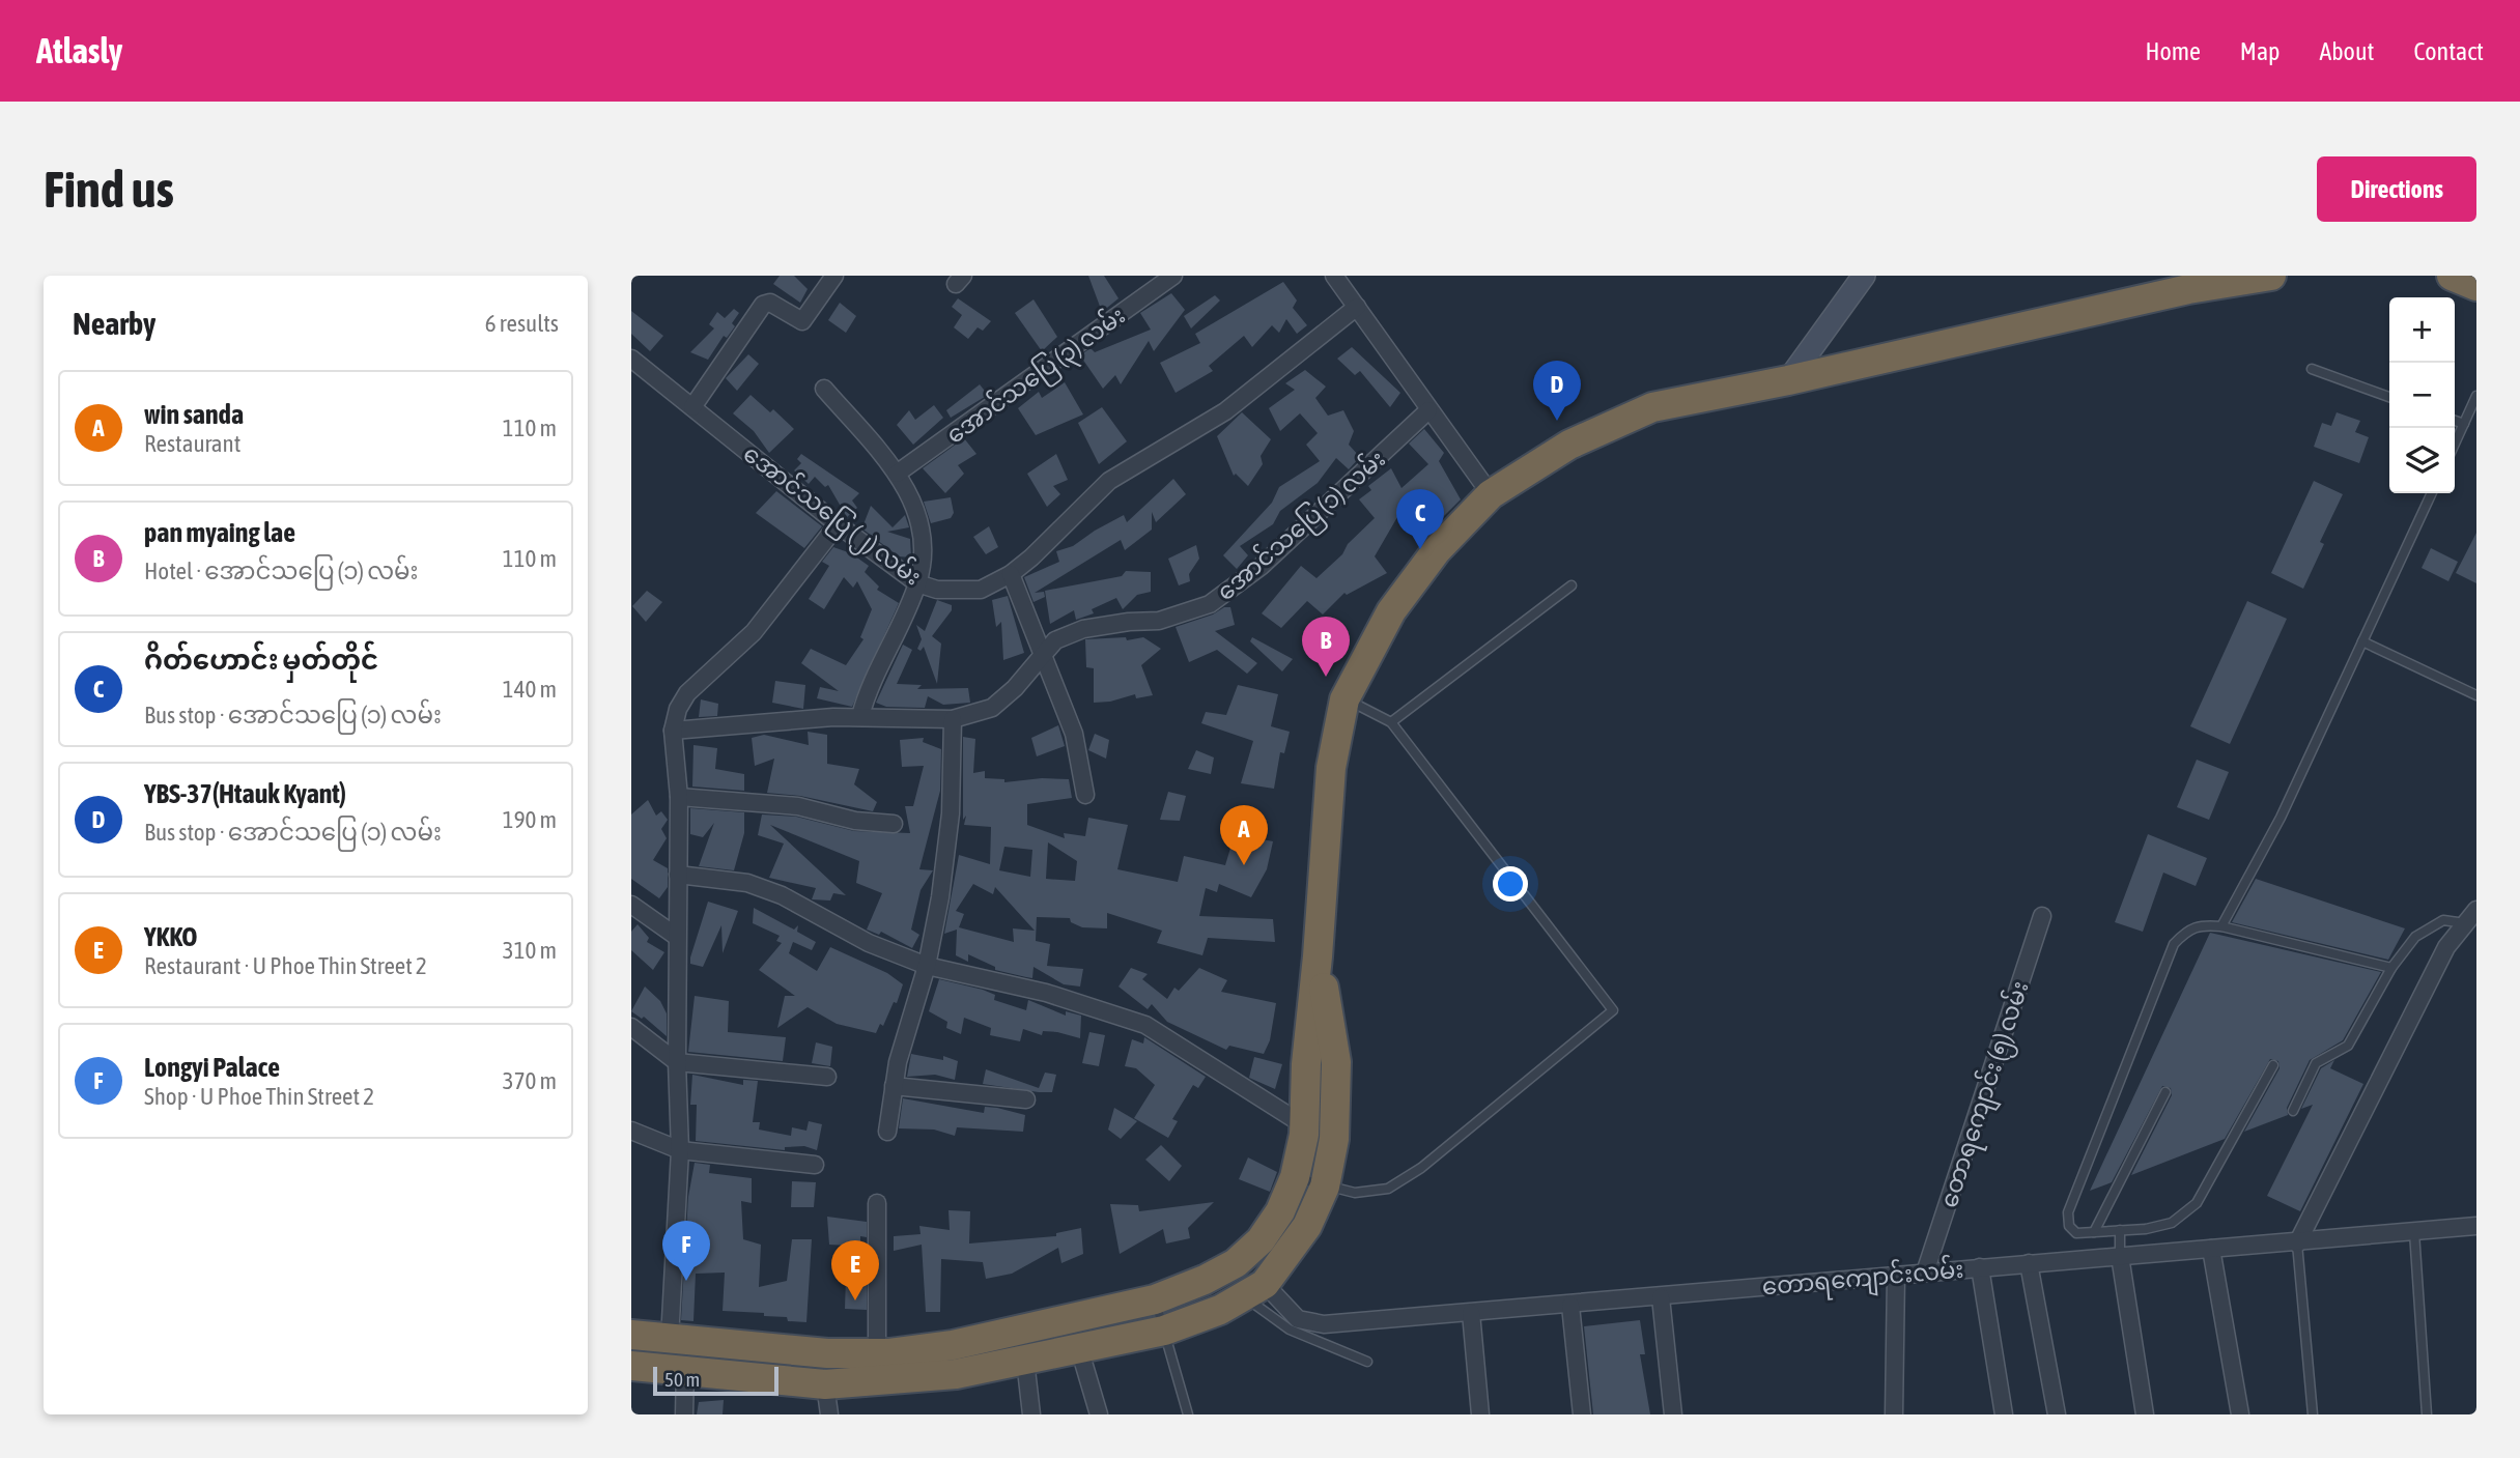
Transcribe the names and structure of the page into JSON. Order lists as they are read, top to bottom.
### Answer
{
  "streets": {
    "street": [
      "အောင်သပြေ (၃) လမ်း",
      "အောင်သပြေ (၂) လမ်း",
      "အောင်သပြေ (၁) လမ်း",
      "တောရကျောင်း (၅) လမ်း",
      "တောရကျောင်းလမ်း"
    ]
  },
  "crossings": [
    ["တောရကျောင်း (၅) လမ်း", "တောရကျောင်းလမ်း"]
  ],
  "scale_bar": "50 m",
  "page": {
    "header": "Atlasly",
    "nav": [
      "Home",
      "Map",
      "About",
      "Contact"
    ],
    "buttons": "Directions",
    "title": "Find us",
    "heading": ["Nearby", "6 results"],
    "map_buttons": ["+", "−"],
    "pins": [
      "D",
      "C",
      "B",
      "A",
      "F",
      "E"
    ],
    "list": [
      {
        "mark": "A",
        "name": "win sanda",
        "note": "Restaurant",
        "value": "110 m"
      },
      {
        "mark": "B",
        "name": "pan myaing lae",
        "note": "Hotel · အောင်သပြေ (၁) လမ်း",
        "value": "110 m"
      },
      {
        "mark": "C",
        "name": "ဂိတ်ဟောင်း မှတ်တိုင်",
        "note": "Bus stop · အောင်သပြေ (၁) လမ်း",
        "value": "140 m"
      },
      {
        "mark": "D",
        "name": "YBS-37(Htauk Kyant)",
        "note": "Bus stop · အောင်သပြေ (၁) လမ်း",
        "value": "190 m"
      },
      {
        "mark": "E",
        "name": "YKKO",
        "note": "Restaurant · U Phoe Thin Street 2",
        "value": "310 m"
      },
      {
        "mark": "F",
        "name": "Longyi Palace",
        "note": "Shop · U Phoe Thin Street 2",
        "value": "370 m"
      }
    ],
    "scale": "50 m"
  }
}
